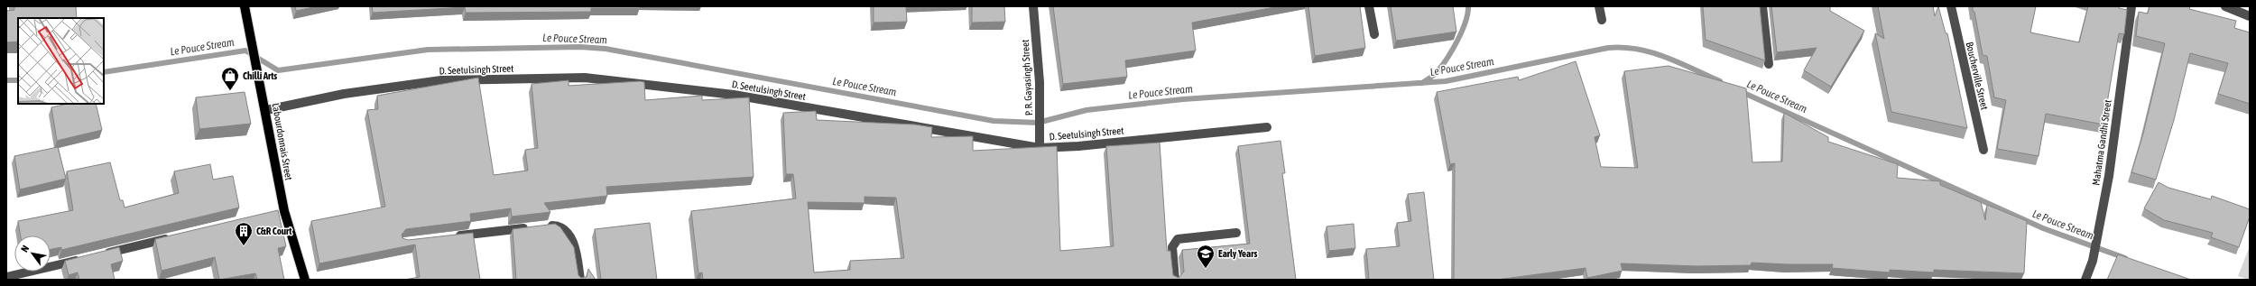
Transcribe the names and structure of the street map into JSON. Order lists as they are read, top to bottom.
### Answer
{
  "streets": {
    "main road": ["Labourdonnais Street"],
    "street": [
      "D. Seetulsingh Street",
      "Boucherville Street",
      "P. R. Gayasingh Street",
      "Mahatma Gandhi Street"
    ]
  },
  "crossings": [
    ["D. Seetulsingh Street", "P. R. Gayasingh Street"],
    ["D. Seetulsingh Street", "Labourdonnais Street"]
  ],
  "water": ["Le Pouce Stream"],
  "places": {
    "shop": ["Chilli Arts"],
    "building": ["C&R Court"],
    "school or university": ["Early Years"]
  },
  "north": "top left"
}
